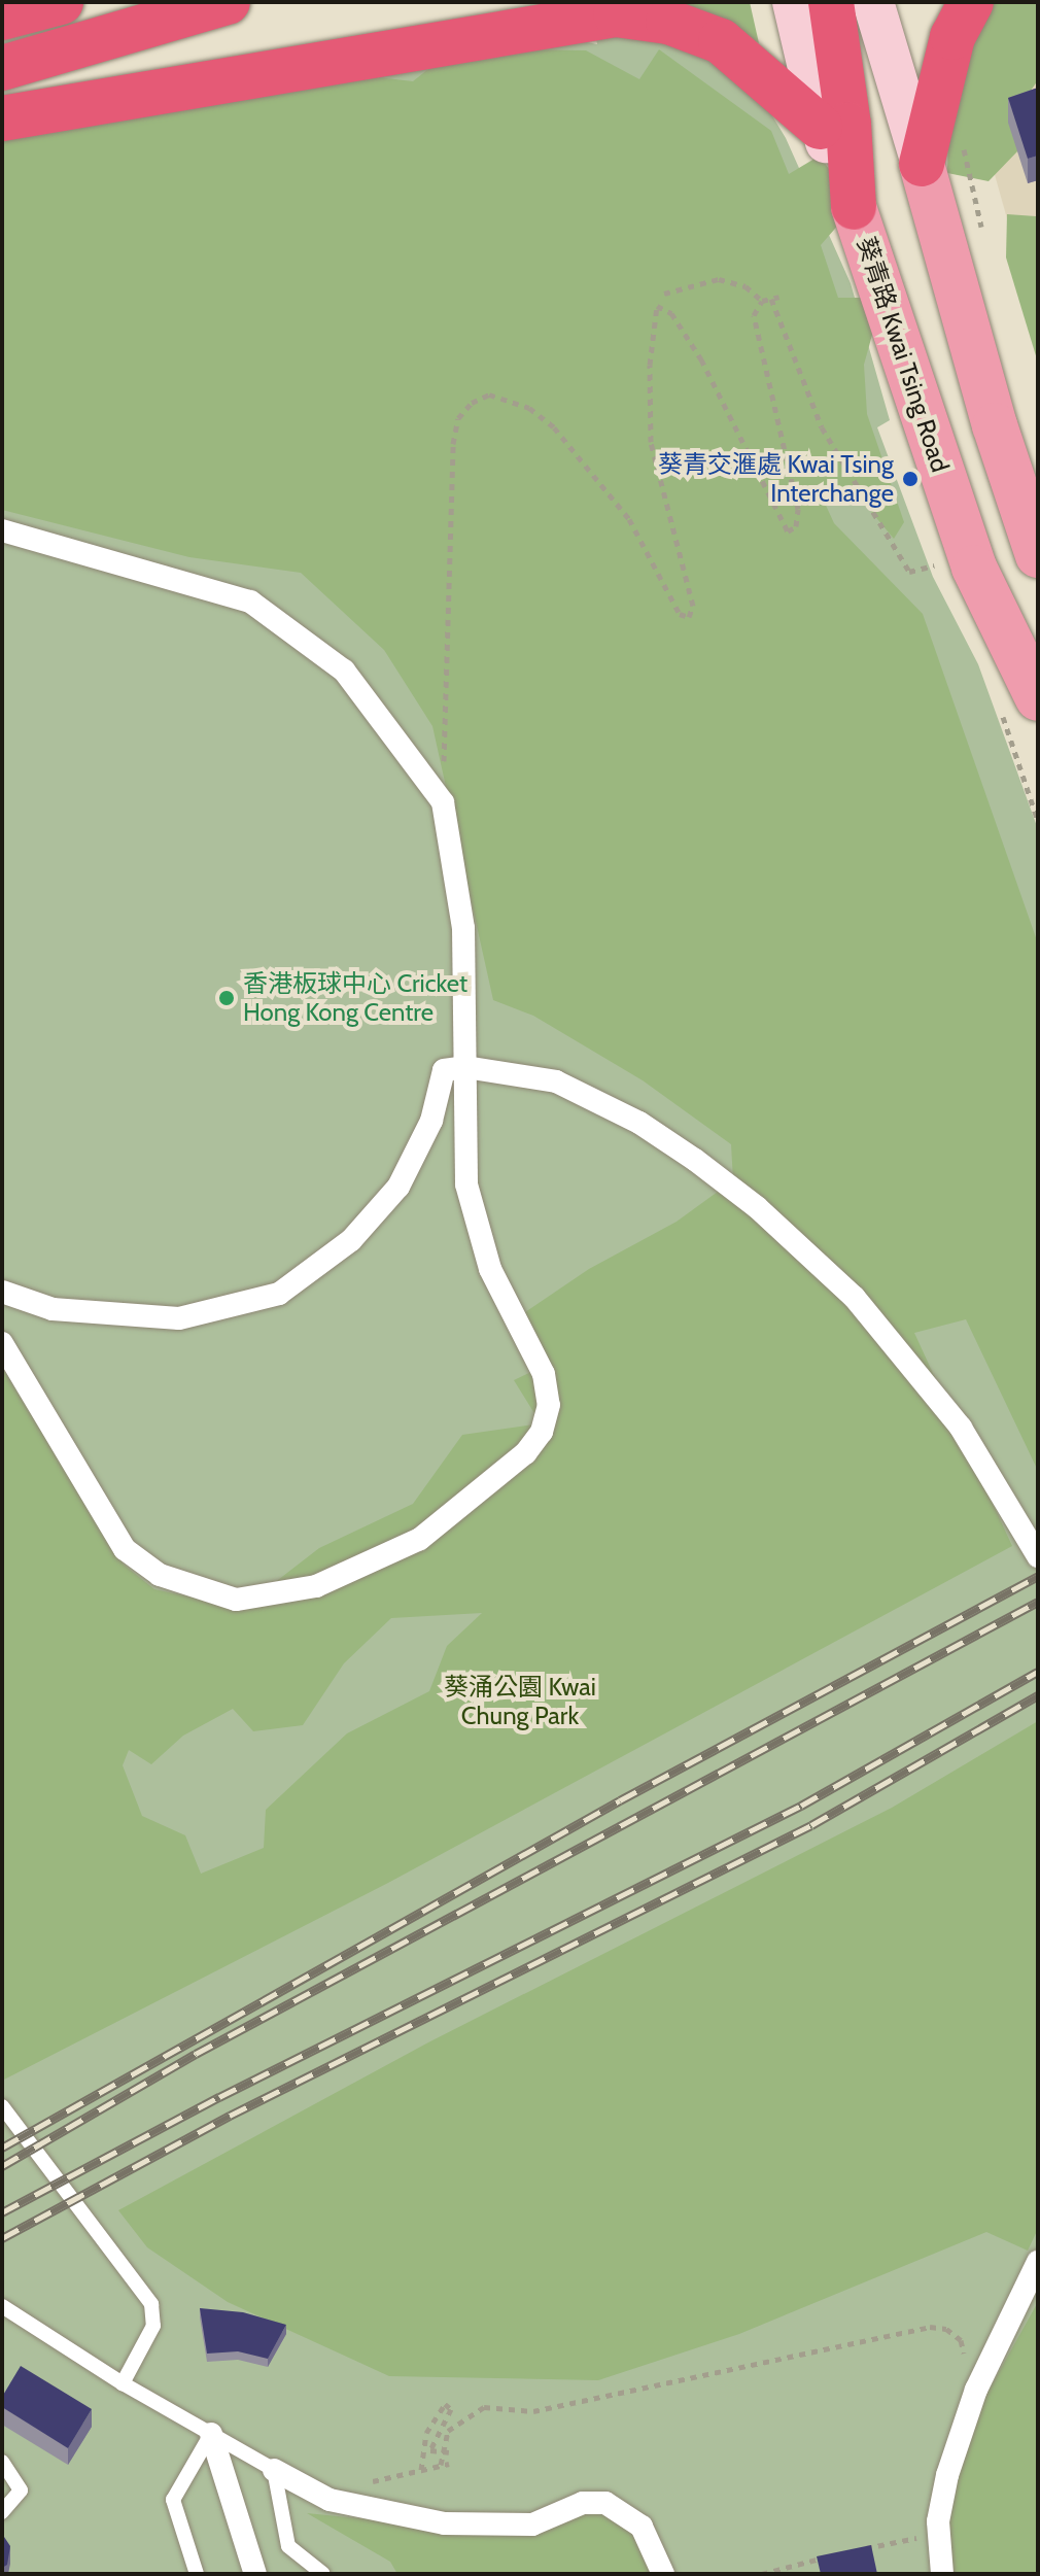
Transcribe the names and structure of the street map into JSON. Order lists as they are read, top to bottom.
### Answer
{
  "streets": {
    "main road": ["葵青路 Kwai Tsing Road"]
  },
  "parks": ["葵涌公園 Kwai Chung Park"],
  "places": ["葵青交滙處 Kwai Tsing Interchange", "香港板球中心 Cricket Hong Kong Centre"]
}
